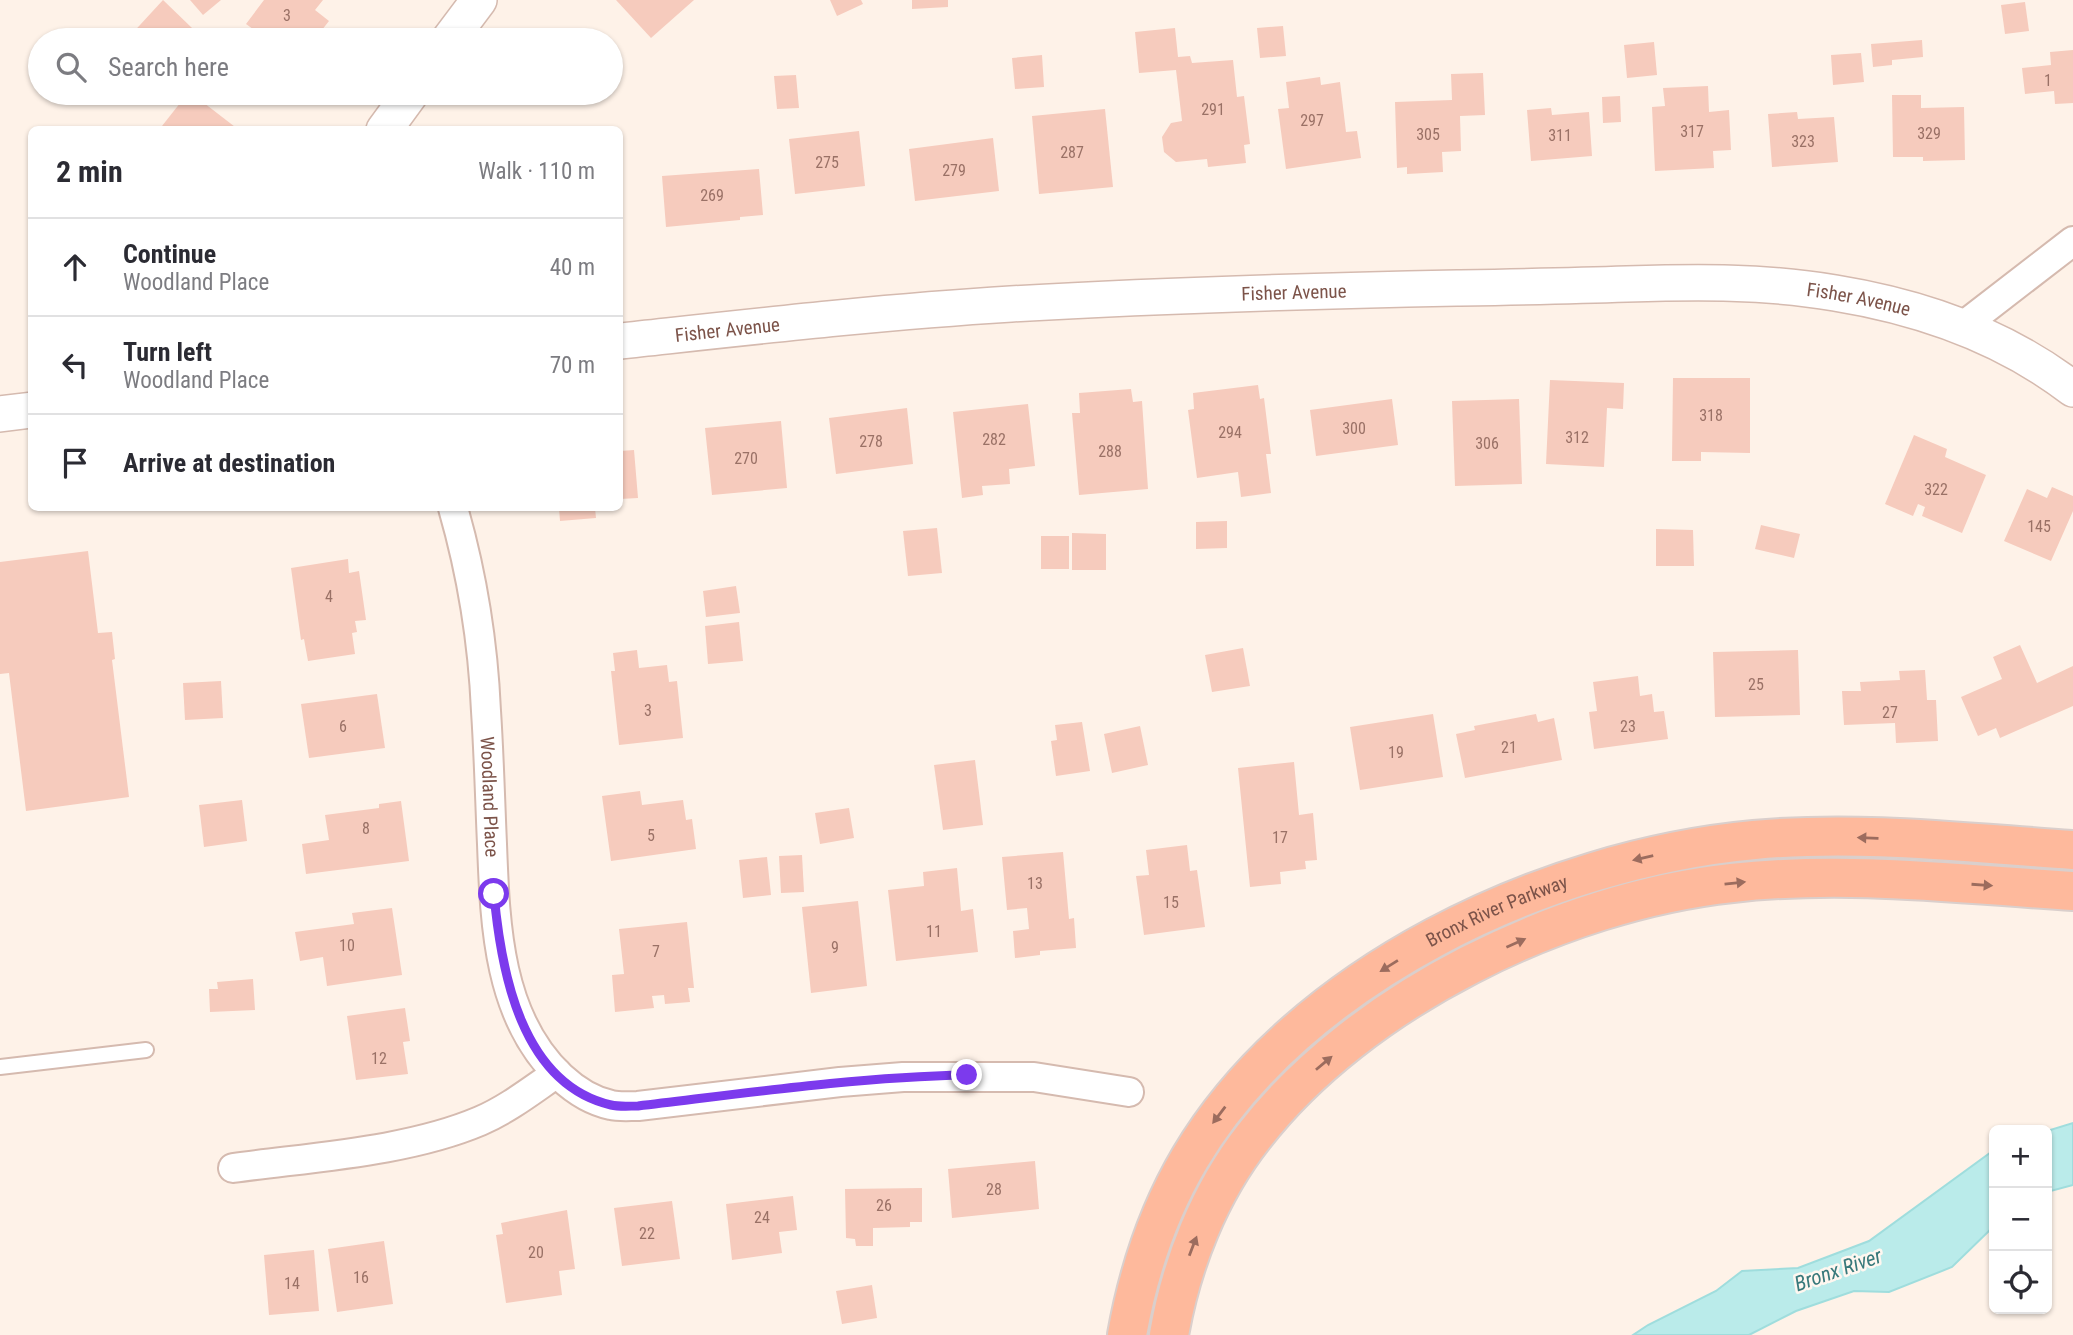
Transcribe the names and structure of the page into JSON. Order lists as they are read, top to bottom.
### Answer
{
  "streets": {
    "highway": ["Bronx River Parkway"],
    "street": ["Fisher Avenue", "Woodland Place"]
  },
  "water": ["Bronx River"],
  "house_numbers": [
    "3",
    "1",
    "291",
    "297",
    "317",
    "329",
    "305",
    "311",
    "323",
    "287",
    "275",
    "279",
    "269",
    "318",
    "300",
    "294",
    "312",
    "282",
    "278",
    "306",
    "288",
    "270",
    "322",
    "145",
    "4",
    "25",
    "3",
    "27",
    "6",
    "23",
    "21",
    "19",
    "8",
    "5",
    "17",
    "13",
    "15",
    "11",
    "10",
    "9",
    "7",
    "12",
    "28",
    "26",
    "24",
    "22",
    "20",
    "16",
    "14"
  ],
  "page": {
    "search": "Search here",
    "heading": ["2 min", "Walk · 110 m"],
    "list": [
      ["Continue", "Woodland Place", "40 m"],
      ["Turn left", "Woodland Place", "70 m"],
      "Arrive at destination"
    ],
    "map_buttons": ["+", "−"]
  }
}
